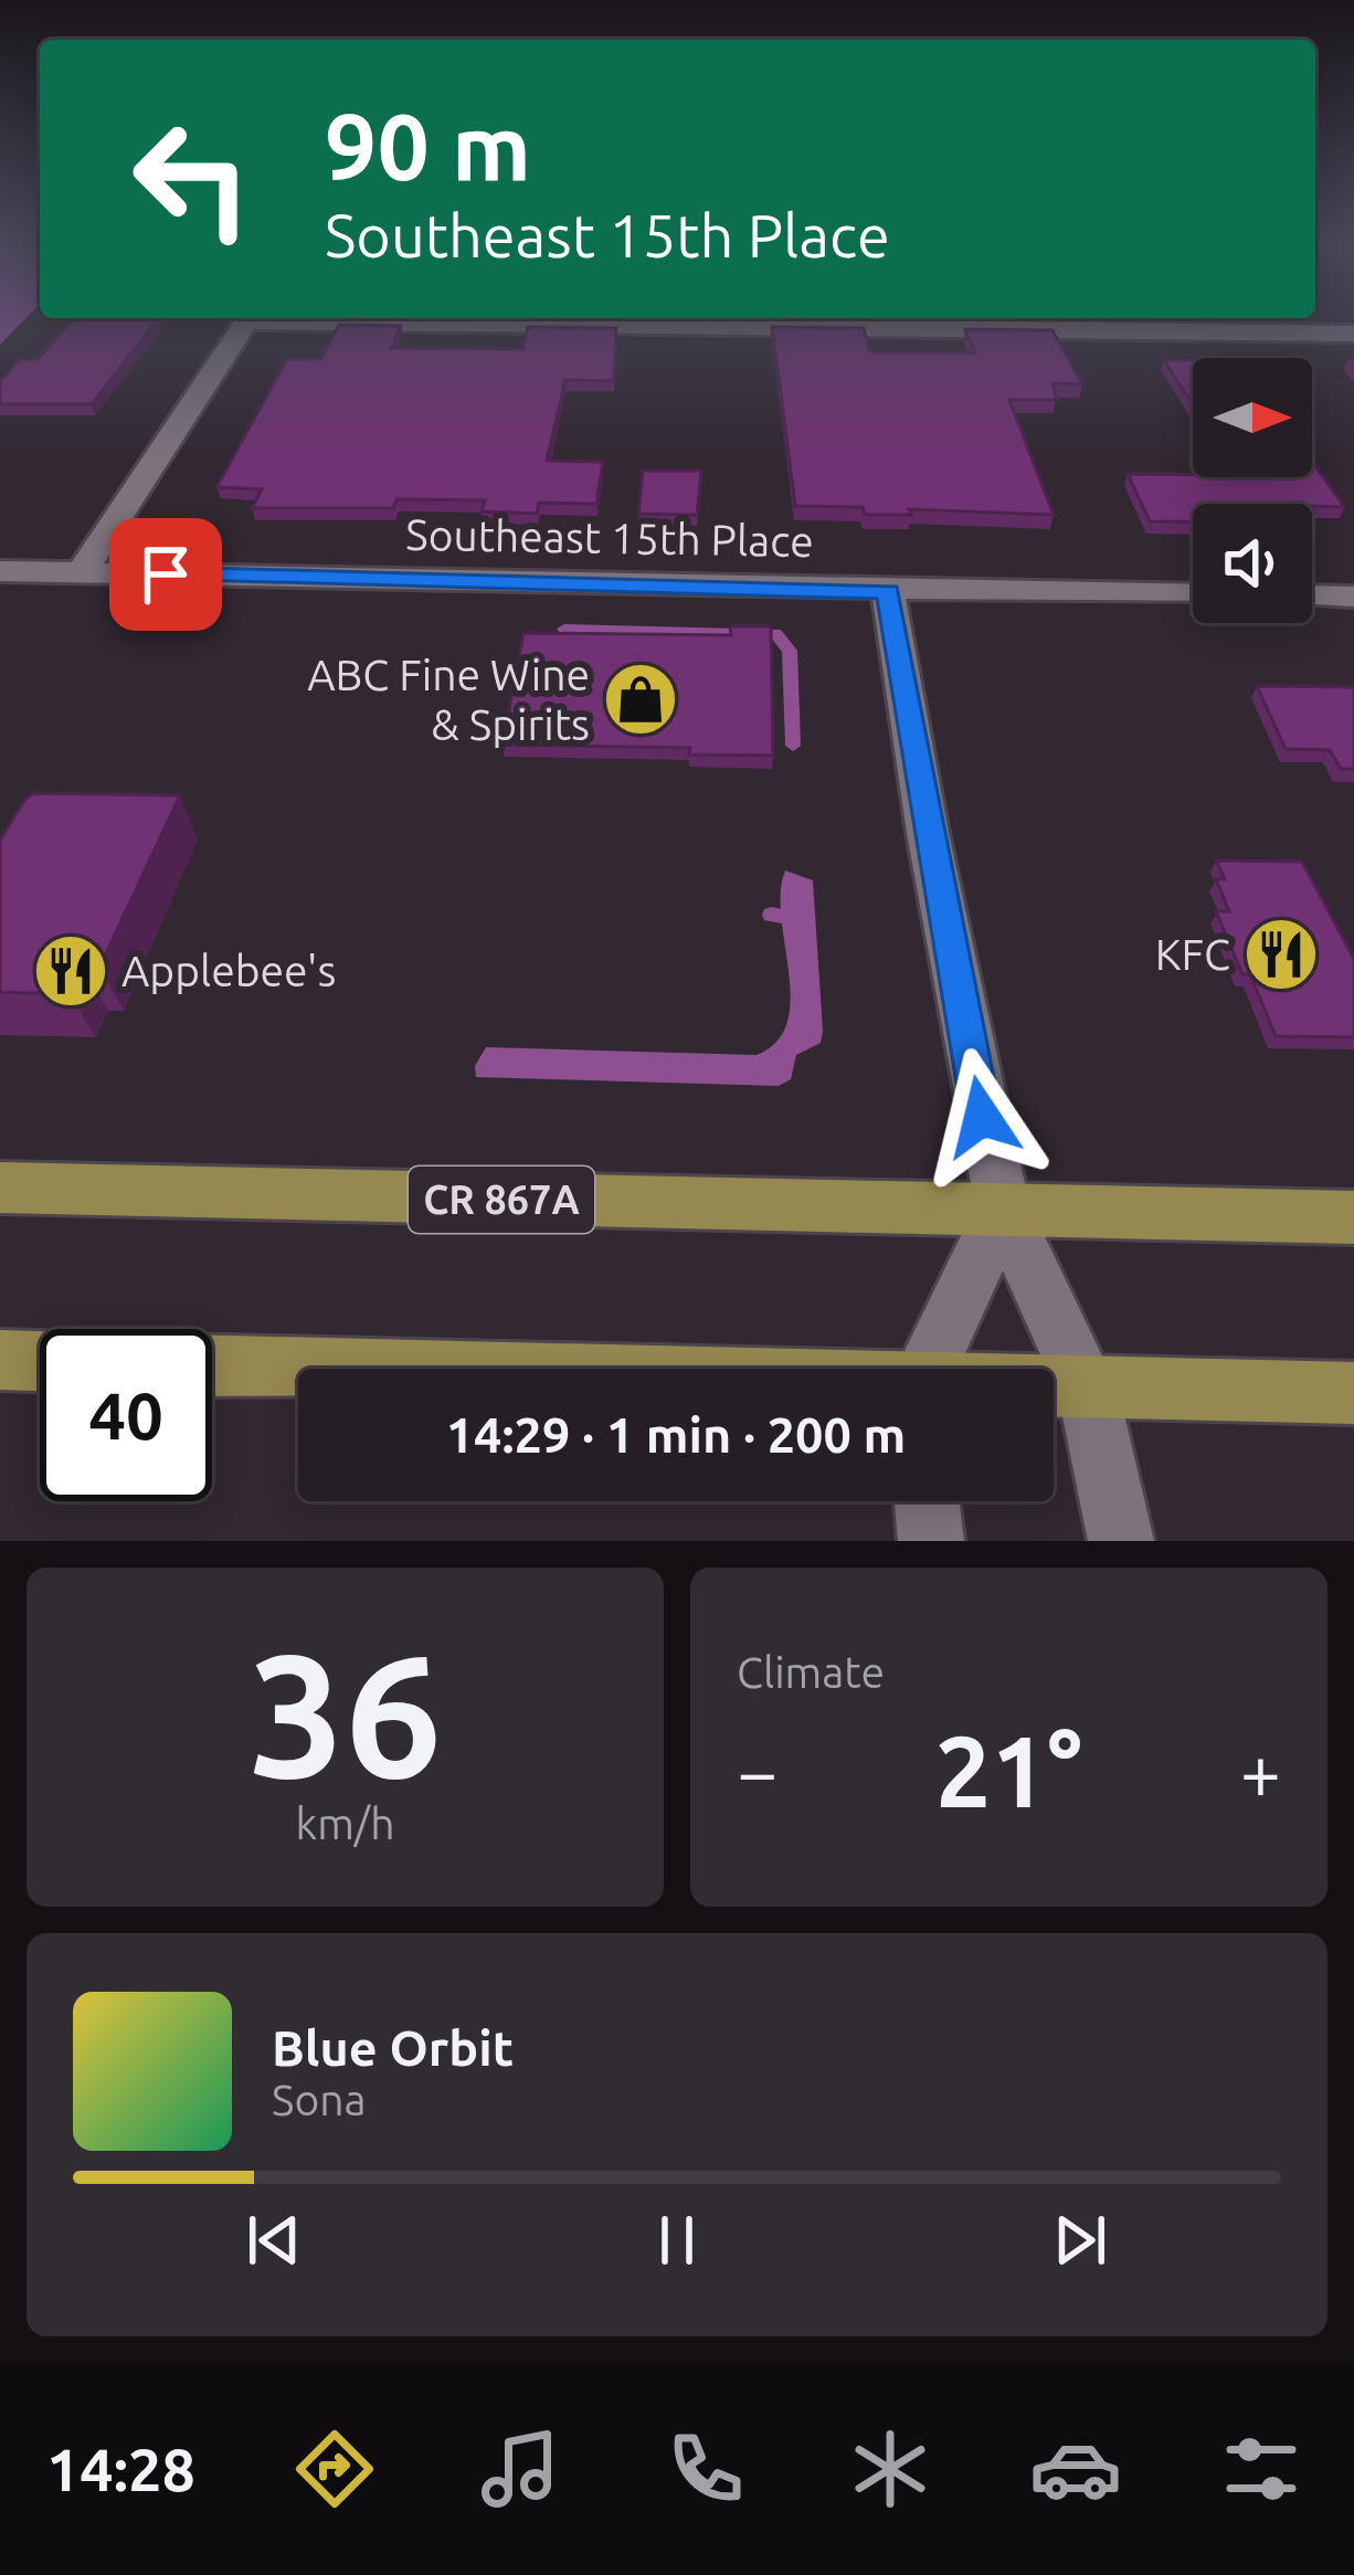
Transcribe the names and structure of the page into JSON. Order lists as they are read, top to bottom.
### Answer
{
  "streets": {
    "main road": ["CR 867A"],
    "street": ["Southeast 15th Place"]
  },
  "places": {
    "shop": ["ABC Fine Wine & Spirits"],
    "restaurant": ["KFC", "Applebee's"]
  },
  "north": "right",
  "page": {
    "turn": ["90 m", "Southeast 15th Place"],
    "limit": "40",
    "trip": "14:29 · 1 min · 200 m",
    "tile": [
      ["36", "km/h"],
      "Climate"
    ],
    "heat": ["−", "21°", "+"],
    "song": ["Blue Orbit", "Sona"],
    "tabs": "14:28"
  }
}
